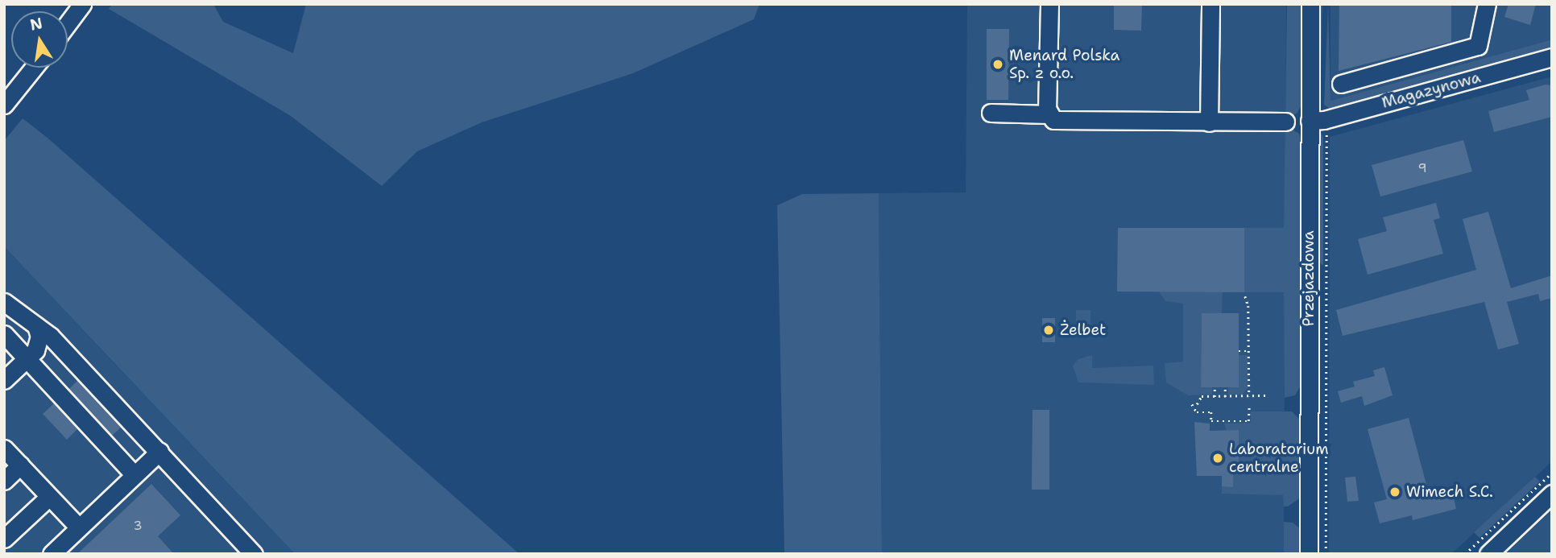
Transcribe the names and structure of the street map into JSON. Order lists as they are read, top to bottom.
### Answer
{
  "streets": {
    "street": ["Magazynowa", "Przejazdowa"]
  },
  "crossings": [
    ["Magazynowa", "Przejazdowa"]
  ],
  "places": [
    "Menard Polska Sp. z o.o.",
    "Żelbet",
    "Laboratorium centralne",
    "Wimech S.C."
  ],
  "house_numbers": ["9", "3"],
  "north": "top"
}
